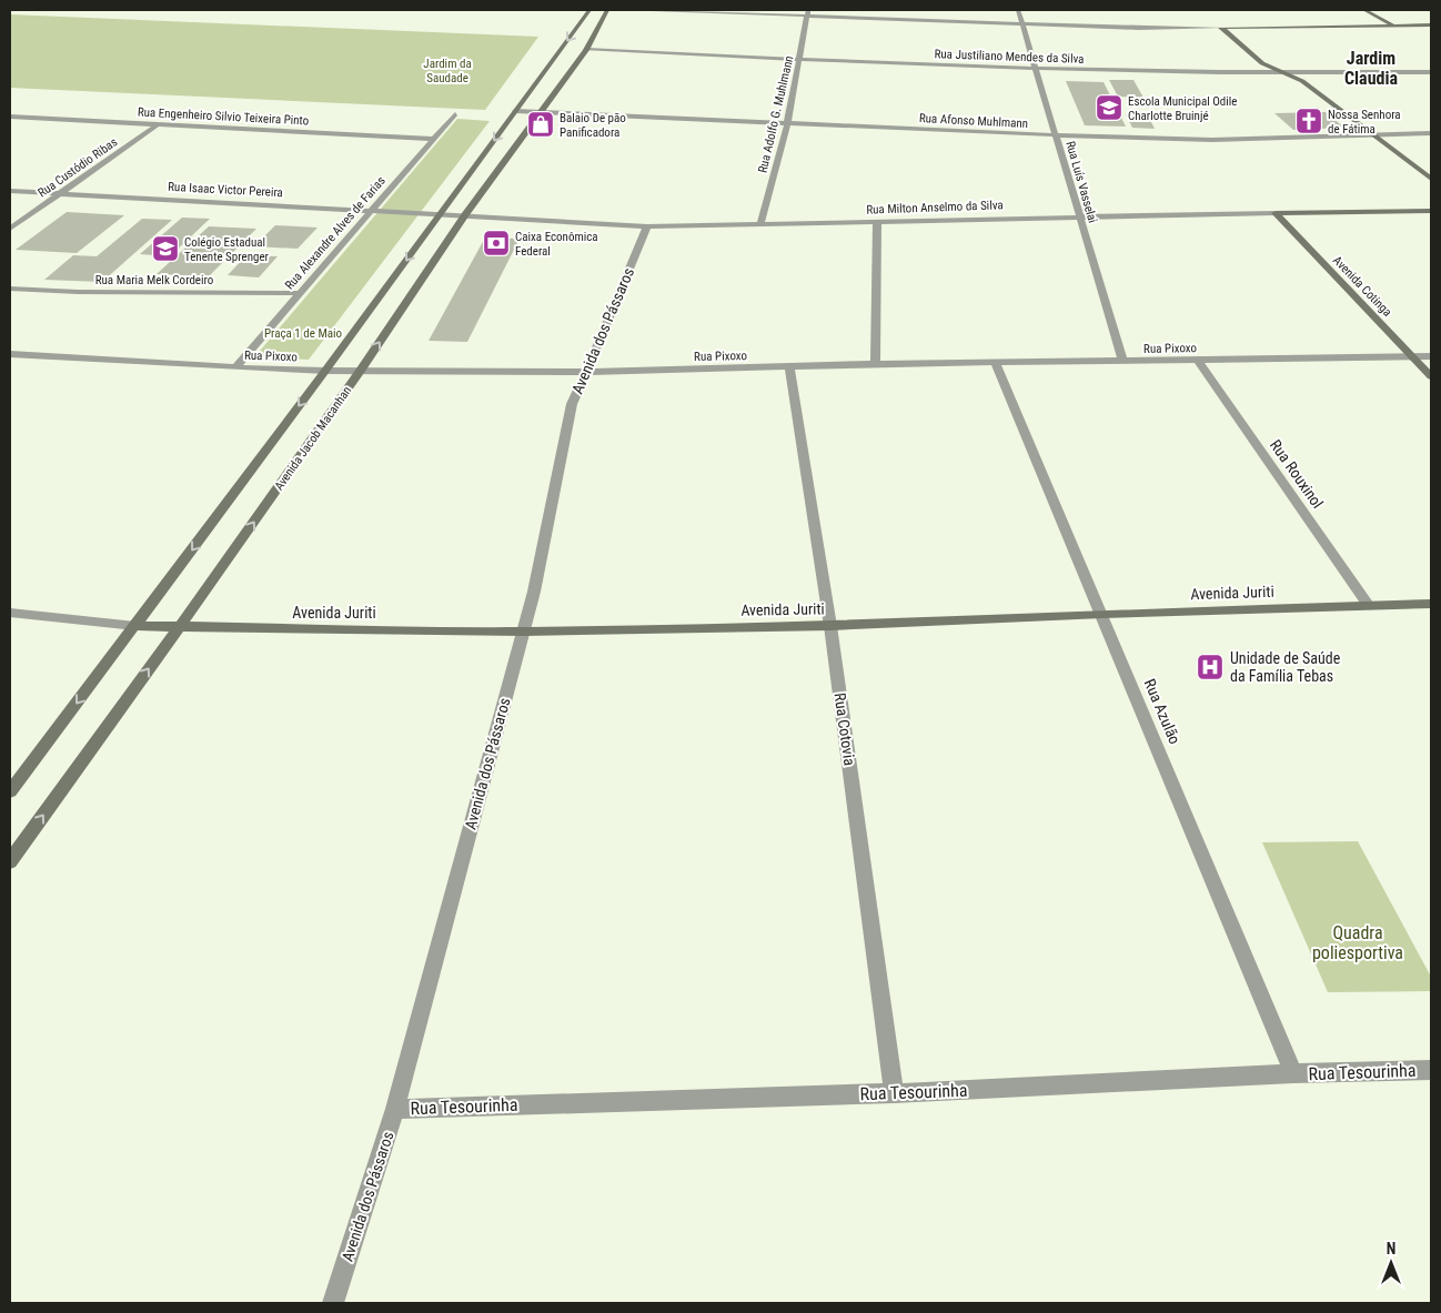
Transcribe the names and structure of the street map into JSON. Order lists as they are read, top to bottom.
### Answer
{
  "streets": {
    "main road": [
      "Rua Milton Anselmo da Silva",
      "Avenida Cotinga",
      "Avenida Jacob Macanhan",
      "Avenida Juriti"
    ],
    "street": [
      "Rua Justiliano Mendes da Silva",
      "Rua Adolfo G. Muhlmann",
      "Rua Engenheiro Silvio Teixeira Pinto",
      "Rua Afonso Muhlmann",
      "Rua Custódio Ribas",
      "Rua Luís Vasselai",
      "Rua Isaac Victor Pereira",
      "Rua Alexandre Alves de Farias",
      "Rua Maria Melk Cordeiro",
      "Avenida dos Pássaros",
      "Rua Pixoxo",
      "Rua Rouxinol",
      "Rua Azulão",
      "Rua Cotovia",
      "Rua Tesourinha"
    ]
  },
  "crossings": [
    ["Rua Justiliano Mendes da Silva", "Rua Adolfo G. Muhlmann"],
    ["Rua Justiliano Mendes da Silva", "Rua Luís Vasselai"],
    ["Rua Justiliano Mendes da Silva", "Avenida Jacob Macanhan"],
    ["Rua Adolfo G. Muhlmann", "Rua Afonso Muhlmann"],
    ["Rua Adolfo G. Muhlmann", "Rua Milton Anselmo da Silva"],
    ["Rua Engenheiro Silvio Teixeira Pinto", "Rua Custódio Ribas"],
    ["Rua Engenheiro Silvio Teixeira Pinto", "Rua Alexandre Alves de Farias"],
    ["Rua Afonso Muhlmann", "Rua Luís Vasselai"],
    ["Rua Afonso Muhlmann", "Avenida Jacob Macanhan"],
    ["Rua Custódio Ribas", "Rua Isaac Victor Pereira"],
    ["Rua Luís Vasselai", "Rua Milton Anselmo da Silva"],
    ["Rua Luís Vasselai", "Rua Pixoxo"],
    ["Rua Isaac Victor Pereira", "Rua Milton Anselmo da Silva"],
    ["Rua Isaac Victor Pereira", "Rua Alexandre Alves de Farias"],
    ["Rua Isaac Victor Pereira", "Avenida Jacob Macanhan"],
    ["Rua Milton Anselmo da Silva", "Avenida Cotinga"],
    ["Rua Milton Anselmo da Silva", "Avenida dos Pássaros"],
    ["Rua Milton Anselmo da Silva", "Avenida Jacob Macanhan"],
    ["Rua Alexandre Alves de Farias", "Rua Maria Melk Cordeiro"],
    ["Rua Alexandre Alves de Farias", "Rua Pixoxo"],
    ["Avenida Cotinga", "Rua Pixoxo"],
    ["Avenida dos Pássaros", "Rua Pixoxo"],
    ["Avenida dos Pássaros", "Avenida Juriti"],
    ["Avenida dos Pássaros", "Rua Tesourinha"],
    ["Rua Pixoxo", "Avenida Jacob Macanhan"],
    ["Rua Pixoxo", "Rua Rouxinol"],
    ["Rua Pixoxo", "Rua Azulão"],
    ["Rua Pixoxo", "Rua Cotovia"],
    ["Avenida Jacob Macanhan", "Avenida Juriti"],
    ["Rua Rouxinol", "Avenida Juriti"],
    ["Avenida Juriti", "Rua Azulão"],
    ["Avenida Juriti", "Rua Cotovia"],
    ["Rua Azulão", "Rua Tesourinha"],
    ["Rua Cotovia", "Rua Tesourinha"]
  ],
  "districts": ["Jardim Claudia"],
  "parks": ["Jardim da Saudade", "Praça 1 de Maio", "Quadra poliesportiva"],
  "places": {
    "school or university": ["Escola Municipal Odile Charlotte Bruinjé", "Colégio Estadual Tenente Sprenger"],
    "church": ["Nossa Senhora de Fátima"],
    "shop": ["Balaio De pão Panificadora"],
    "bank": ["Caixa Econômica Federal"],
    "hospital": ["Unidade de Saúde da Família Tebas"]
  },
  "north": "top"
}
